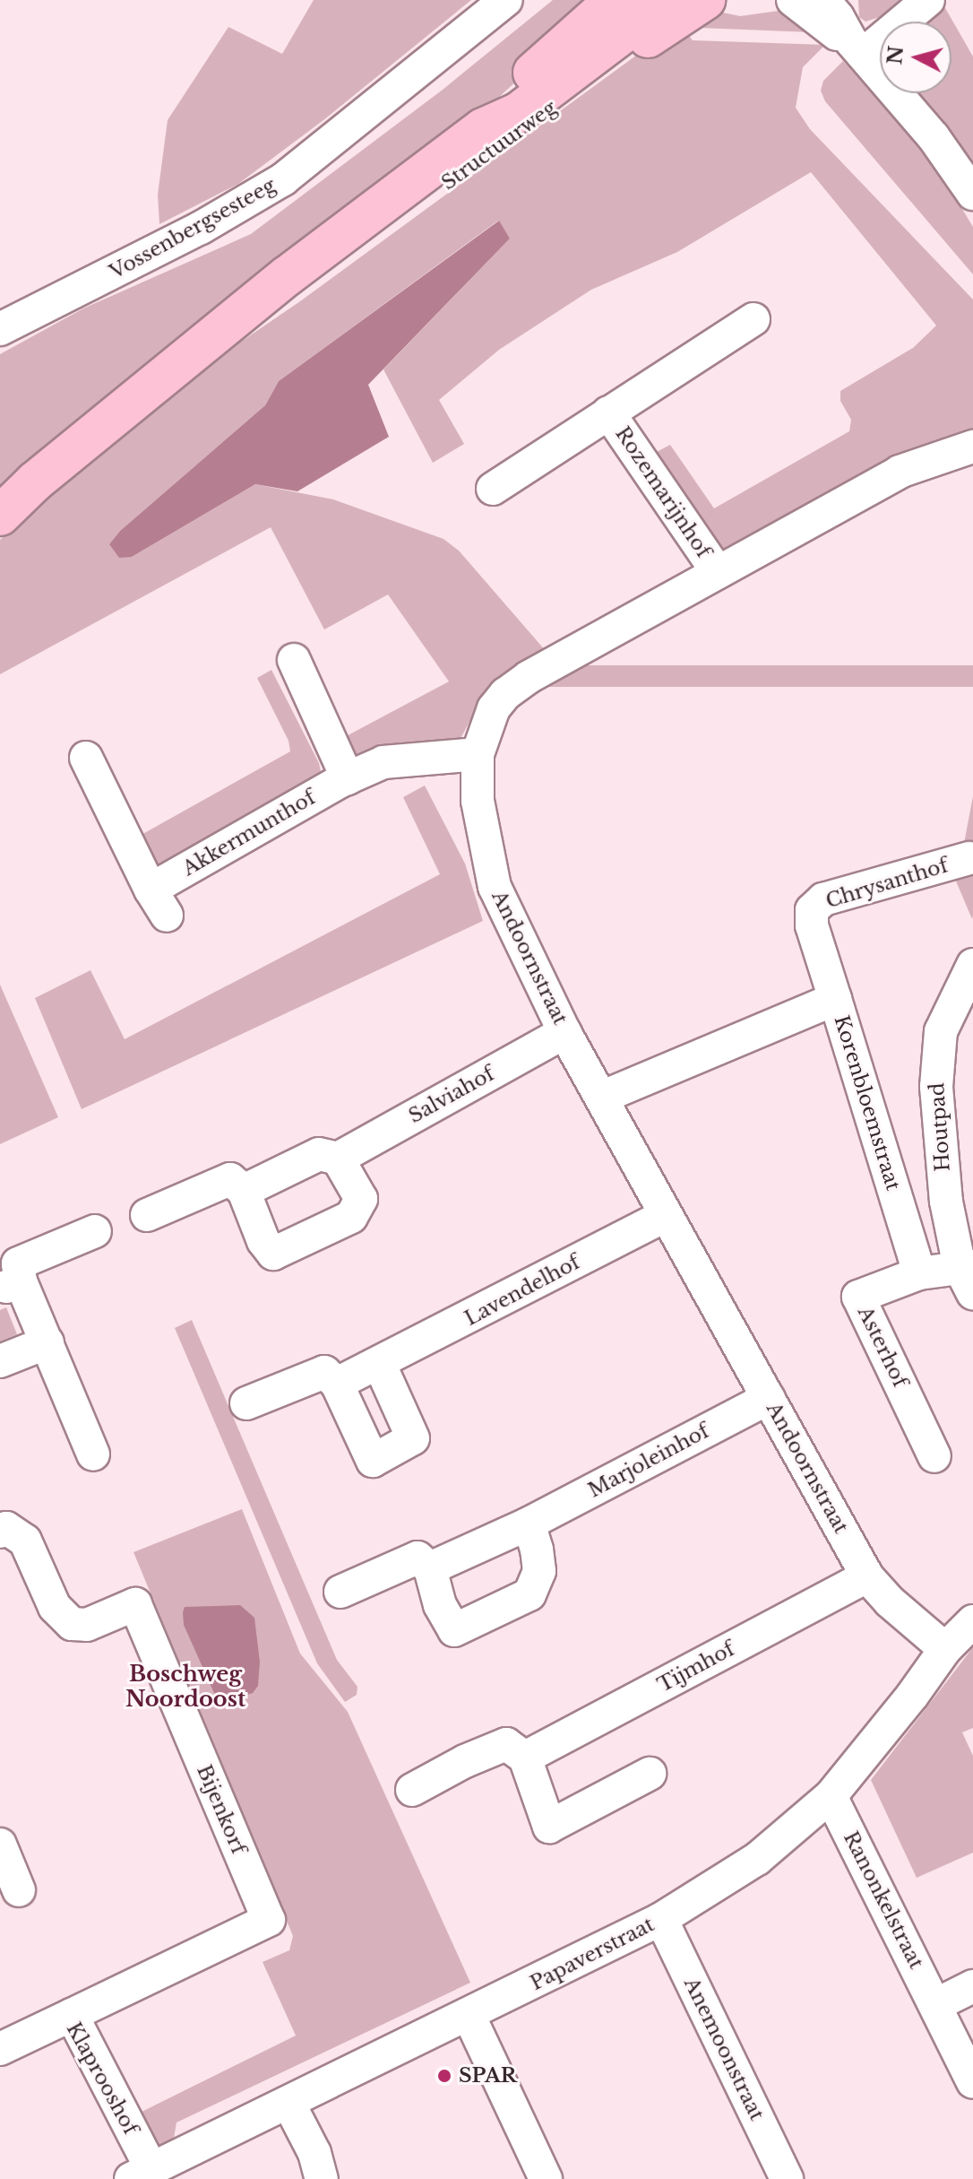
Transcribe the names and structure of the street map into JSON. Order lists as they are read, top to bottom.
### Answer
{
  "streets": {
    "main road": ["Structuurweg"],
    "street": [
      "Vossenbergsesteeg",
      "Rozemarijnhof",
      "Akkermunthof",
      "Chrysanthof",
      "Andoornstraat",
      "Salviahof",
      "Korenbloemstraat",
      "Houtpad",
      "Lavendelhof",
      "Asterhof",
      "Marjoleinhof",
      "Tijmhof",
      "Bijenkorf",
      "Ranonkelstraat",
      "Papaverstraat",
      "Anemoonstraat",
      "Klaprooshof"
    ]
  },
  "crossings": [
    ["Rozemarijnhof", "Andoornstraat"],
    ["Akkermunthof", "Andoornstraat"],
    ["Chrysanthof", "Korenbloemstraat"],
    ["Andoornstraat", "Salviahof"],
    ["Andoornstraat", "Korenbloemstraat"],
    ["Andoornstraat", "Lavendelhof"],
    ["Andoornstraat", "Marjoleinhof"],
    ["Andoornstraat", "Tijmhof"],
    ["Andoornstraat", "Papaverstraat"],
    ["Korenbloemstraat", "Asterhof"],
    ["Bijenkorf", "Klaprooshof"],
    ["Ranonkelstraat", "Papaverstraat"],
    ["Papaverstraat", "Anemoonstraat"],
    ["Papaverstraat", "Klaprooshof"]
  ],
  "districts": ["Boschweg Noordoost"],
  "places": ["SPAR"],
  "north": "left"
}
